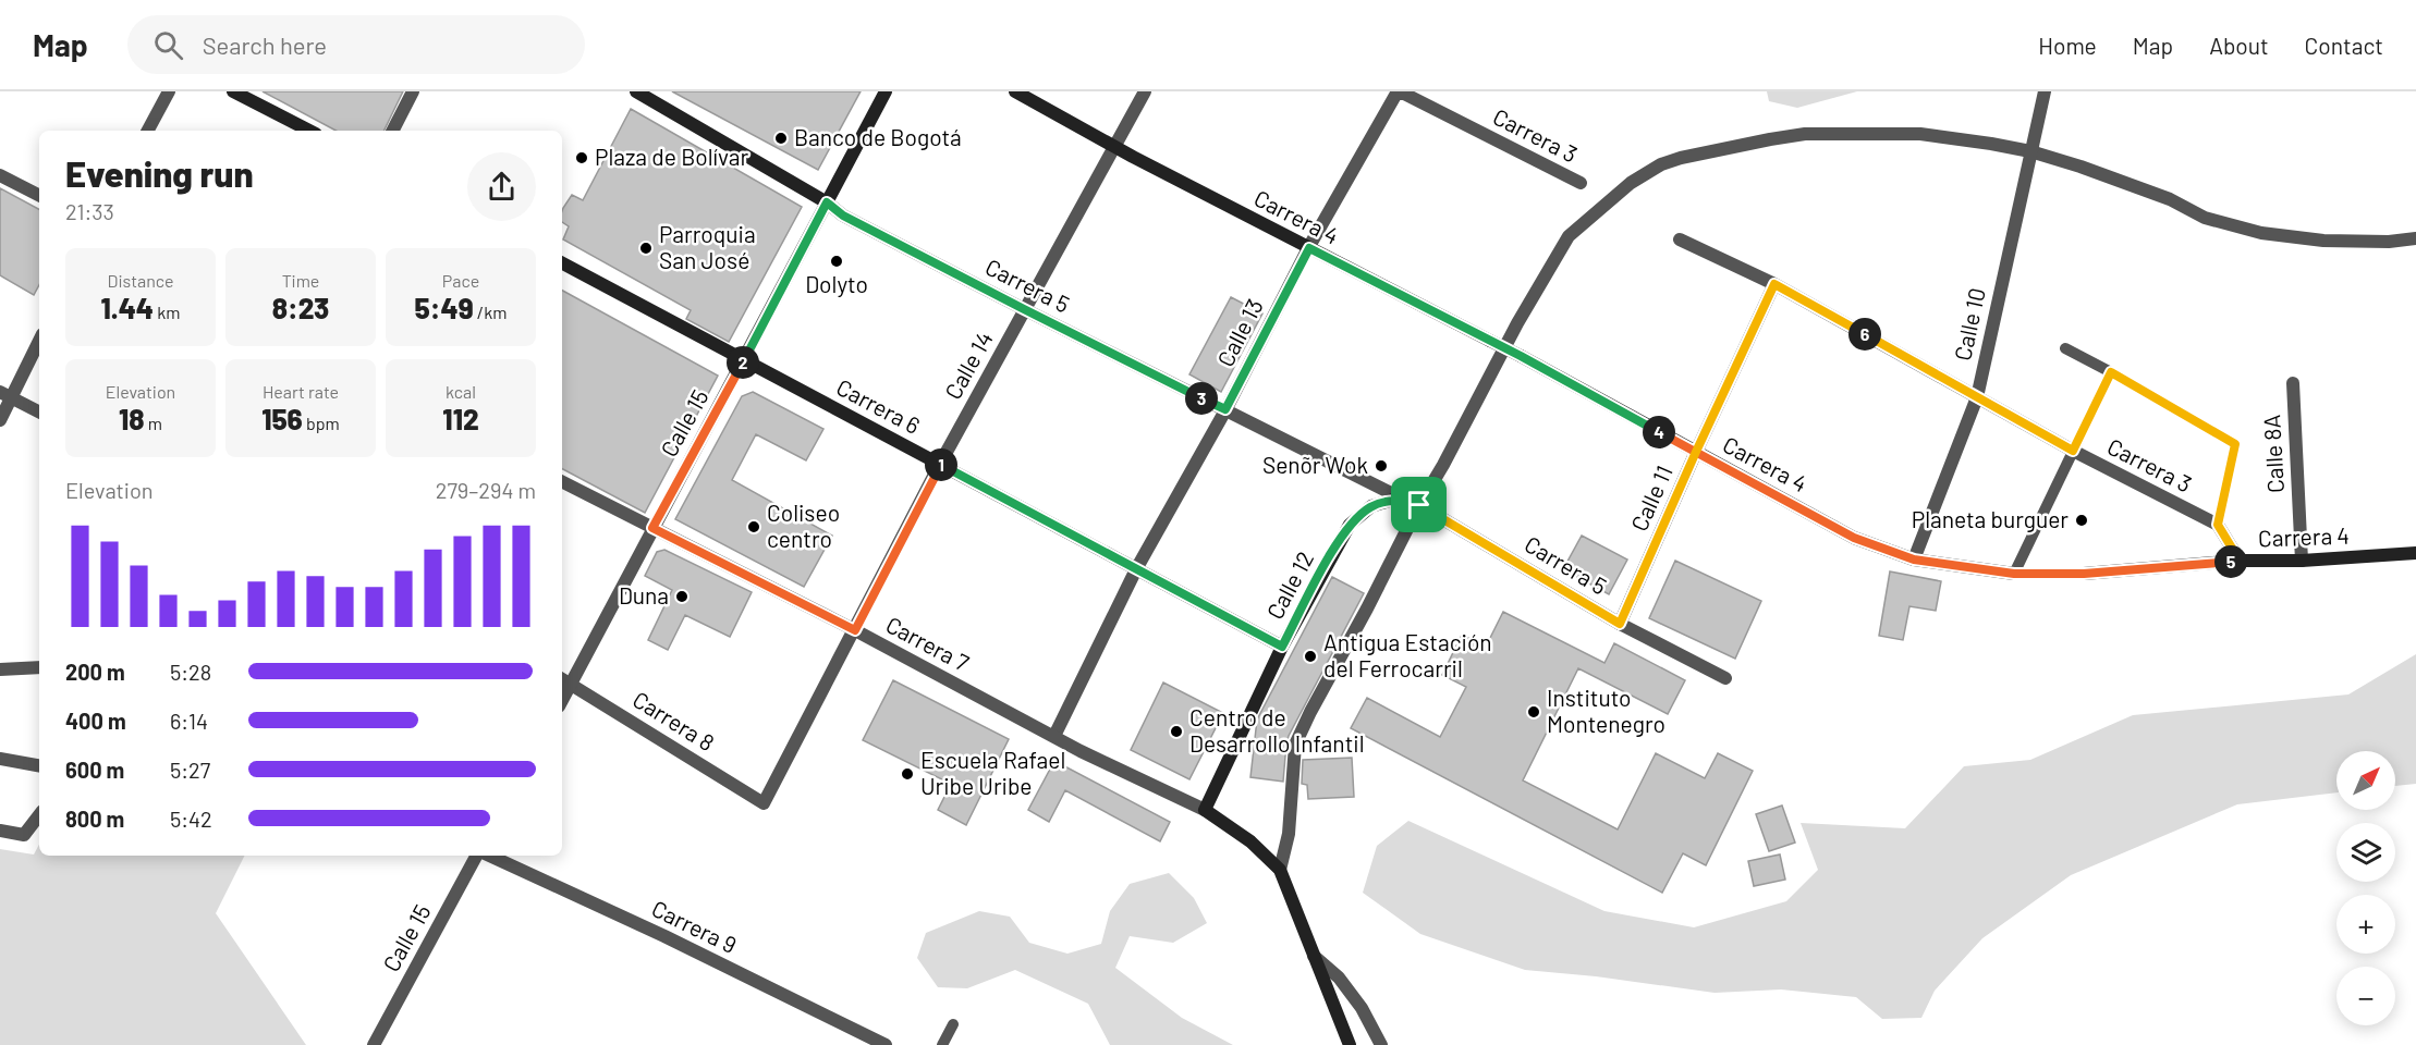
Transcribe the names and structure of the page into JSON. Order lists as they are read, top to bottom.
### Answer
{
  "streets": {
    "main road": [
      "Carrera 4",
      "Carrera 5",
      "Carrera 6",
      "Calle 15",
      "Calle 11",
      "Calle 12"
    ],
    "street": [
      "Carrera 3",
      "Calle 10",
      "Calle 13",
      "Calle 14",
      "Calle 8A",
      "Carrera 7",
      "Carrera 8",
      "Carrera 9"
    ]
  },
  "crossings": [
    ["Carrera 3", "Calle 10"],
    ["Carrera 3", "Calle 13"],
    ["Carrera 3", "Calle 11"],
    ["Carrera 4", "Calle 10"],
    ["Carrera 4", "Calle 13"],
    ["Carrera 4", "Calle 14"],
    ["Carrera 4", "Calle 8A"],
    ["Carrera 4", "Calle 11"],
    ["Carrera 5", "Calle 13"],
    ["Carrera 5", "Calle 14"],
    ["Carrera 5", "Calle 15"],
    ["Carrera 5", "Calle 11"],
    ["Carrera 5", "Calle 12"],
    ["Calle 13", "Carrera 6"],
    ["Calle 13", "Carrera 7"],
    ["Calle 14", "Carrera 6"],
    ["Calle 14", "Carrera 7"],
    ["Calle 14", "Carrera 8"],
    ["Carrera 6", "Calle 15"],
    ["Carrera 6", "Calle 12"],
    ["Calle 15", "Carrera 7"],
    ["Calle 15", "Carrera 8"],
    ["Calle 12", "Carrera 7"]
  ],
  "places": [
    "Banco de Bogotá",
    "Plaza de Bolívar",
    "Parroquia San José",
    "Dolyto",
    "Senõr Wok",
    "Planeta burguer",
    "Coliseo centro",
    "Duna",
    "Antigua Estación del Ferrocarril",
    "Instituto Montenegro",
    "Centro de Desarrollo Infantil",
    "Escuela Rafael Uribe Uribe"
  ],
  "north": "top right",
  "page": {
    "header": "Map",
    "search": "Search here",
    "nav": [
      "Home",
      "Map",
      "About",
      "Contact"
    ],
    "heading": ["Evening run", "21:33"],
    "stats": [
      ["Distance", "1.44 km"],
      ["Time", "8:23"],
      ["Pace", "5:49 /km"],
      ["Elevation", "18 m"],
      ["Heart rate", "156 bpm"],
      ["kcal", "112"]
    ],
    "pins": [
      "6",
      "2",
      "3",
      "4",
      "1",
      "5"
    ],
    "chart": ["Elevation", "279–294 m"],
    "list": [
      {
        "name": "200 m",
        "note": "5:28"
      },
      {
        "name": "400 m",
        "note": "6:14"
      },
      {
        "name": "600 m",
        "note": "5:27"
      },
      {
        "name": "800 m",
        "note": "5:42"
      }
    ],
    "map_buttons": ["+", "−"]
  }
}
